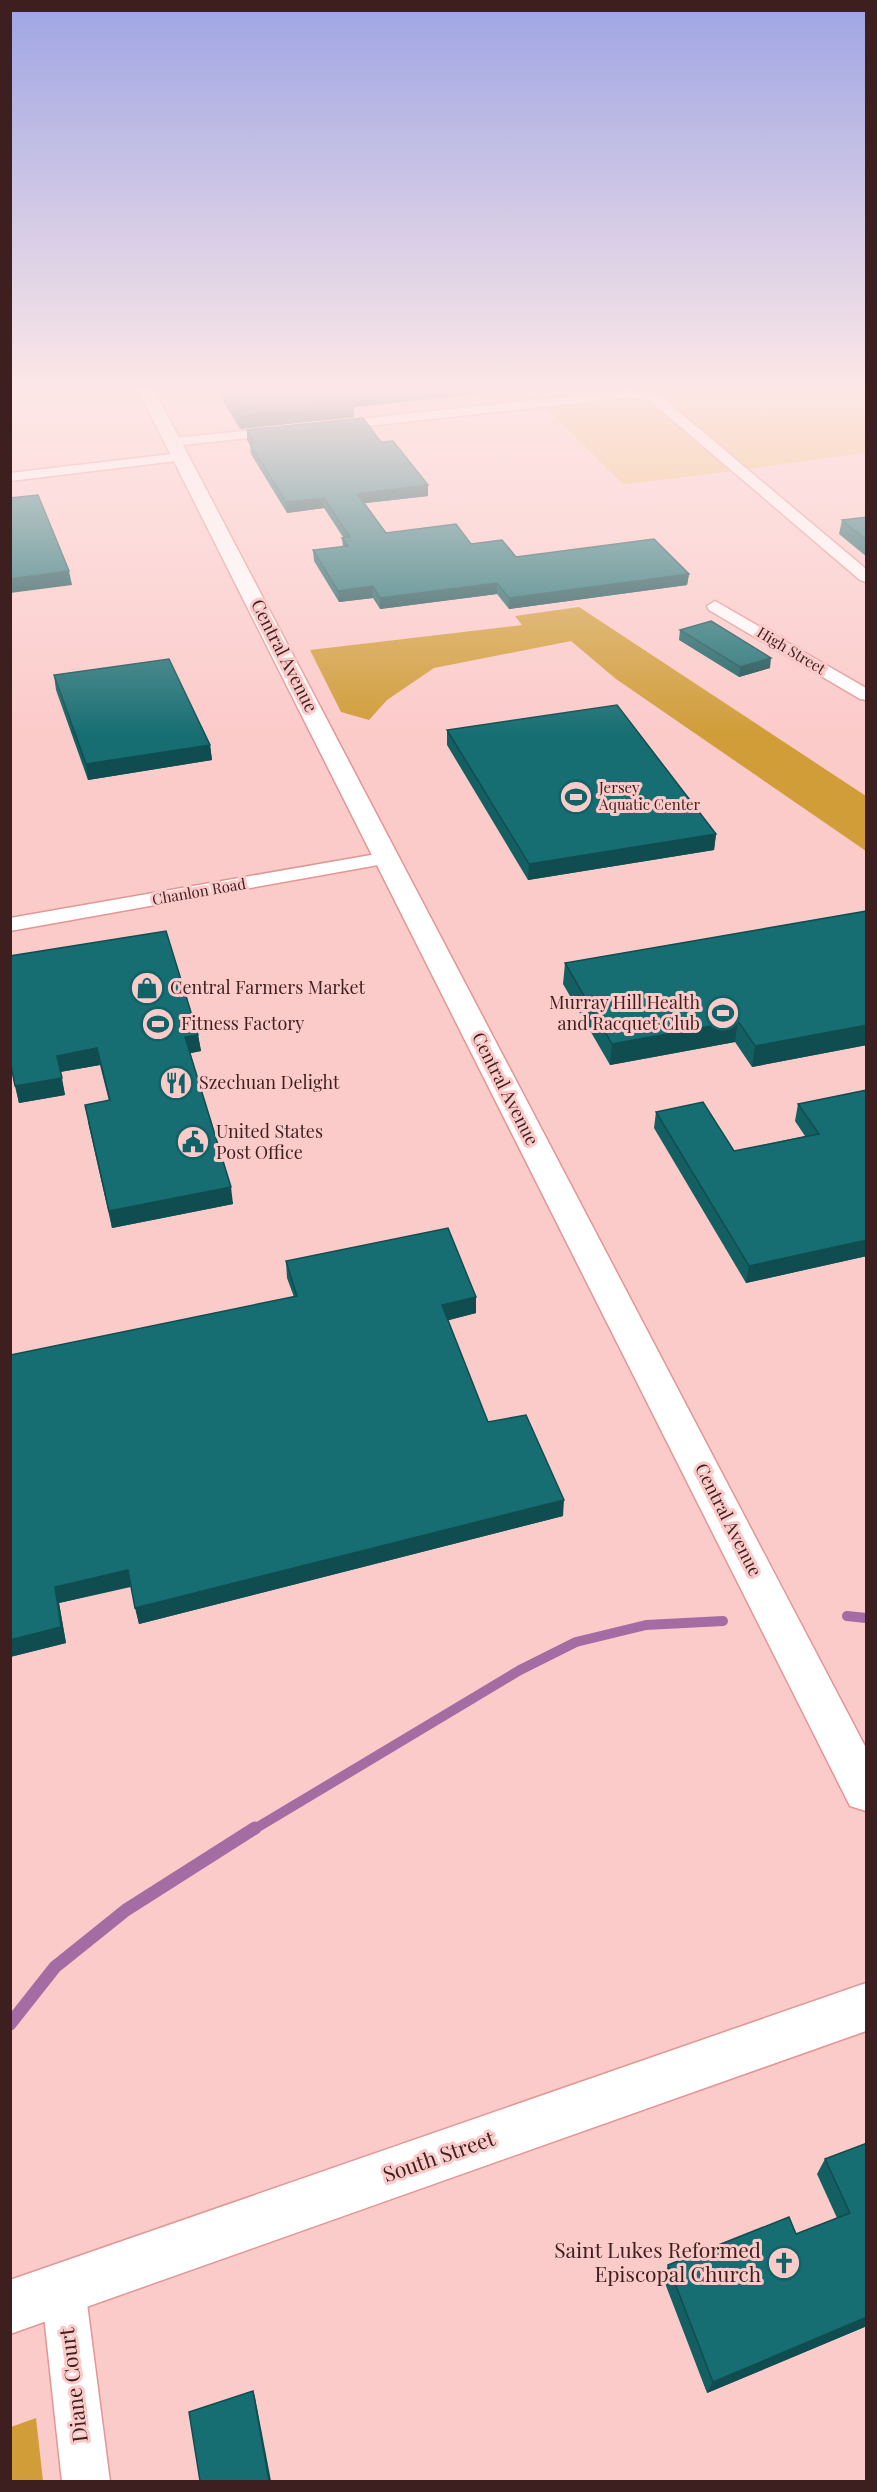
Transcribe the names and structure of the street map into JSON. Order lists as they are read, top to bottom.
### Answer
{
  "streets": {
    "street": [
      "High Street",
      "Central Avenue",
      "Chanlon Road",
      "South Street",
      "Diane Court"
    ]
  },
  "crossings": [
    ["Central Avenue", "Chanlon Road"],
    ["South Street", "Diane Court"]
  ],
  "places": {
    "sports": ["Jersey Aquatic Center", "Murray Hill Health and Racquet Club", "Fitness Factory"],
    "shop": ["Central Farmers Market"],
    "restaurant": ["Szechuan Delight"],
    "public building": ["United States Post Office"],
    "church": ["Saint Lukes Reformed Episcopal Church"]
  }
}
